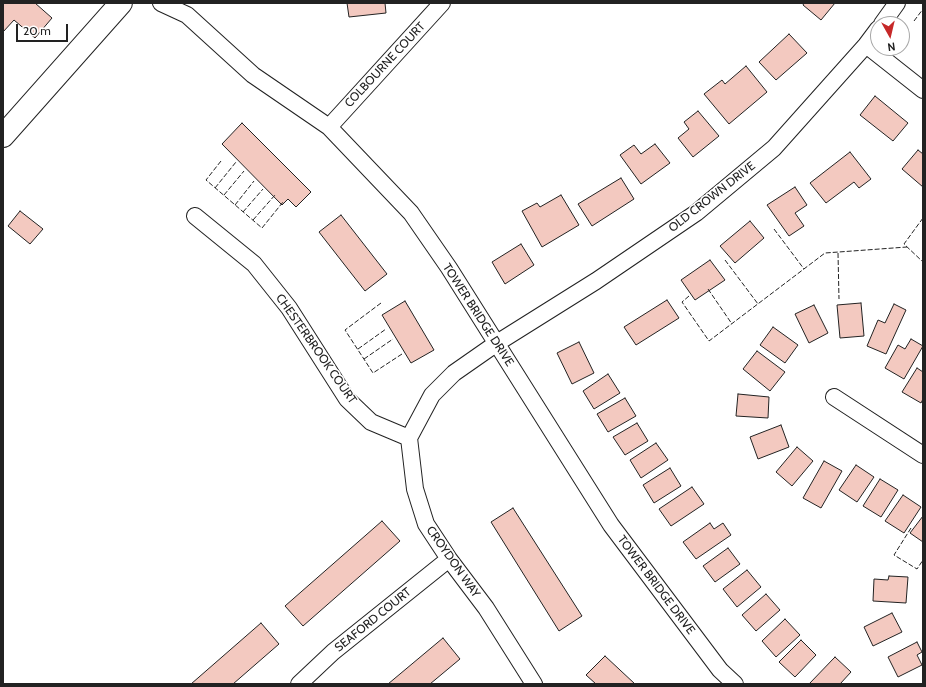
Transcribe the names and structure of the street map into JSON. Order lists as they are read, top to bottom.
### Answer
{
  "streets": {
    "street": [
      "COLBOURNE COURT",
      "OLD CROWN DRIVE",
      "TOWER BRIDGE DRIVE",
      "CHESTERBROOK COURT",
      "CROYDON WAY",
      "SEAFORD COURT"
    ]
  },
  "crossings": [
    ["COLBOURNE COURT", "TOWER BRIDGE DRIVE"],
    ["OLD CROWN DRIVE", "TOWER BRIDGE DRIVE"],
    ["CHESTERBROOK COURT", "CROYDON WAY"],
    ["CROYDON WAY", "SEAFORD COURT"]
  ],
  "scale_bar": "20 m",
  "north": "bottom"
}
